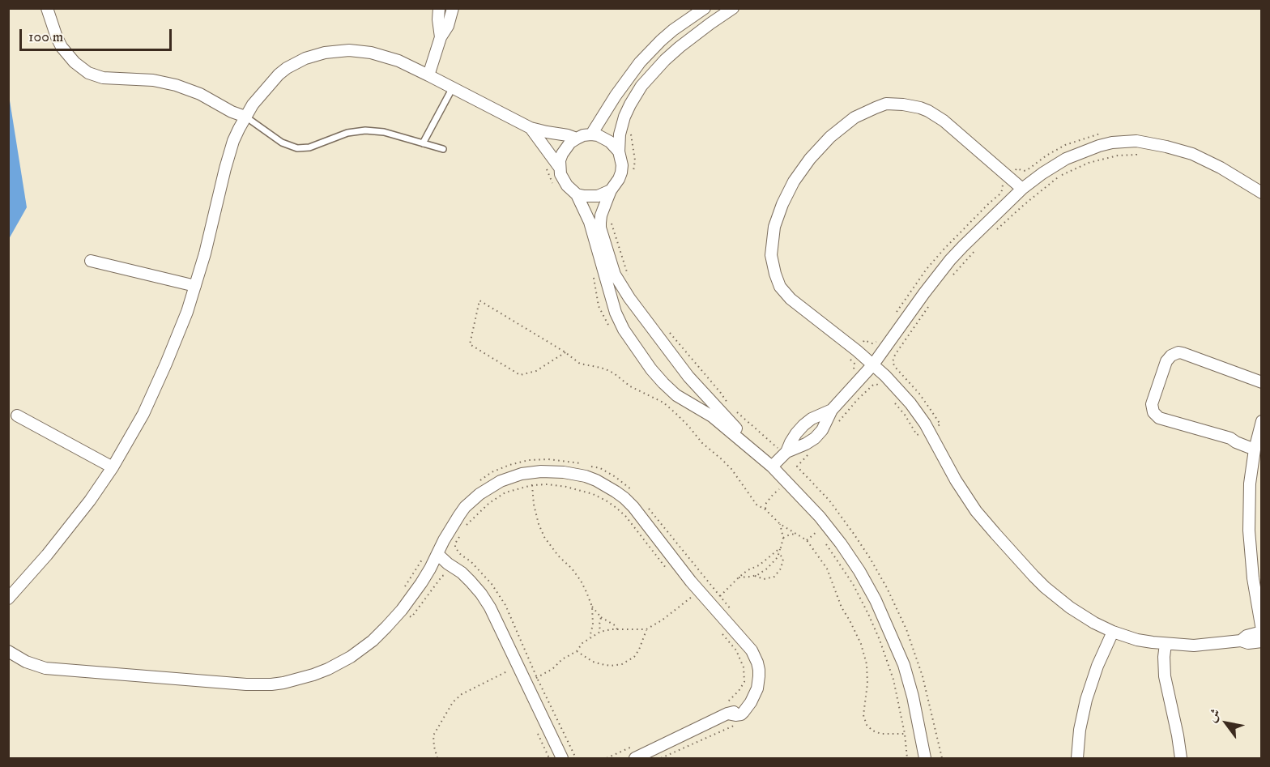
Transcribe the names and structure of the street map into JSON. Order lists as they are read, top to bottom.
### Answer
{
  "scale_bar": "100 m",
  "north": "top left"
}
